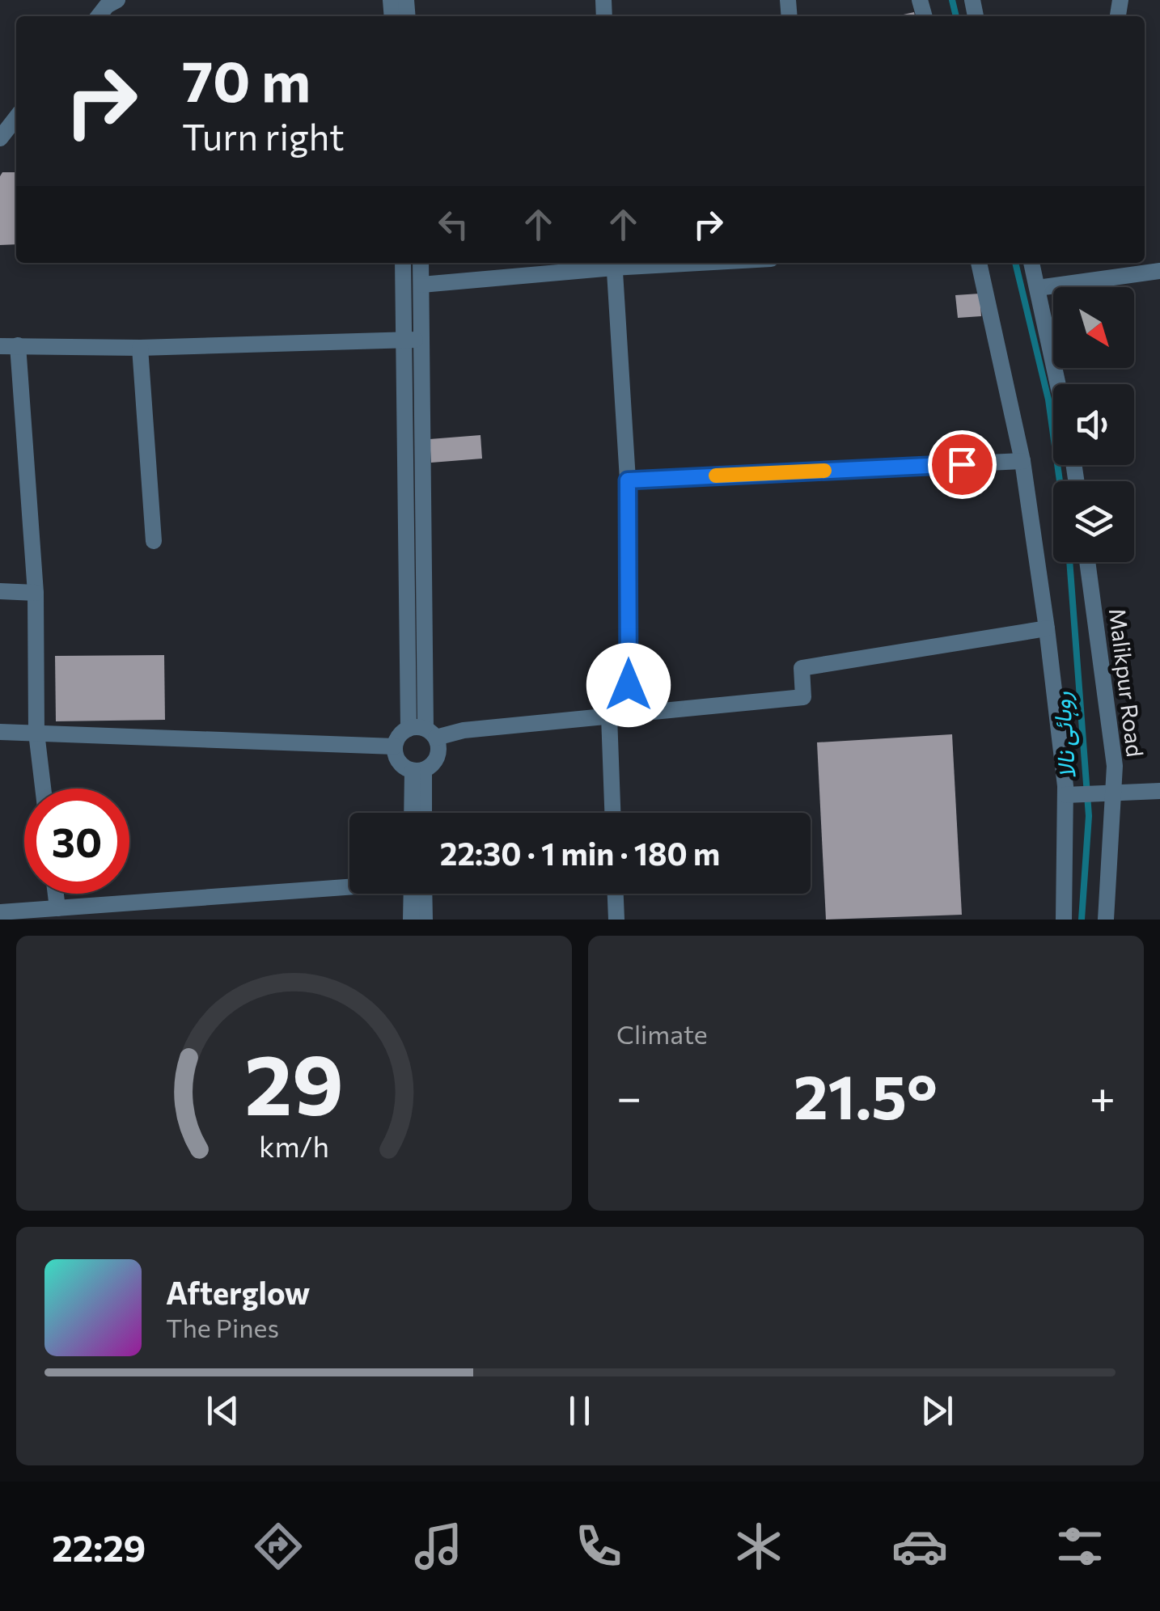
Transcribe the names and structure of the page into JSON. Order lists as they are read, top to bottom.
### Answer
{
  "streets": {
    "street": ["Malikpur Road"]
  },
  "water": ["روہائی نالا"],
  "north": "bottom right",
  "page": {
    "turn": ["70 m", "Turn right"],
    "limit": "30",
    "trip": "22:30 · 1 min · 180 m",
    "tile": "Climate",
    "heat": ["−", "21.5°", "+"],
    "song": ["Afterglow", "The Pines"],
    "tabs": "22:29",
    "gauge": ["29", "km/h"]
  }
}
